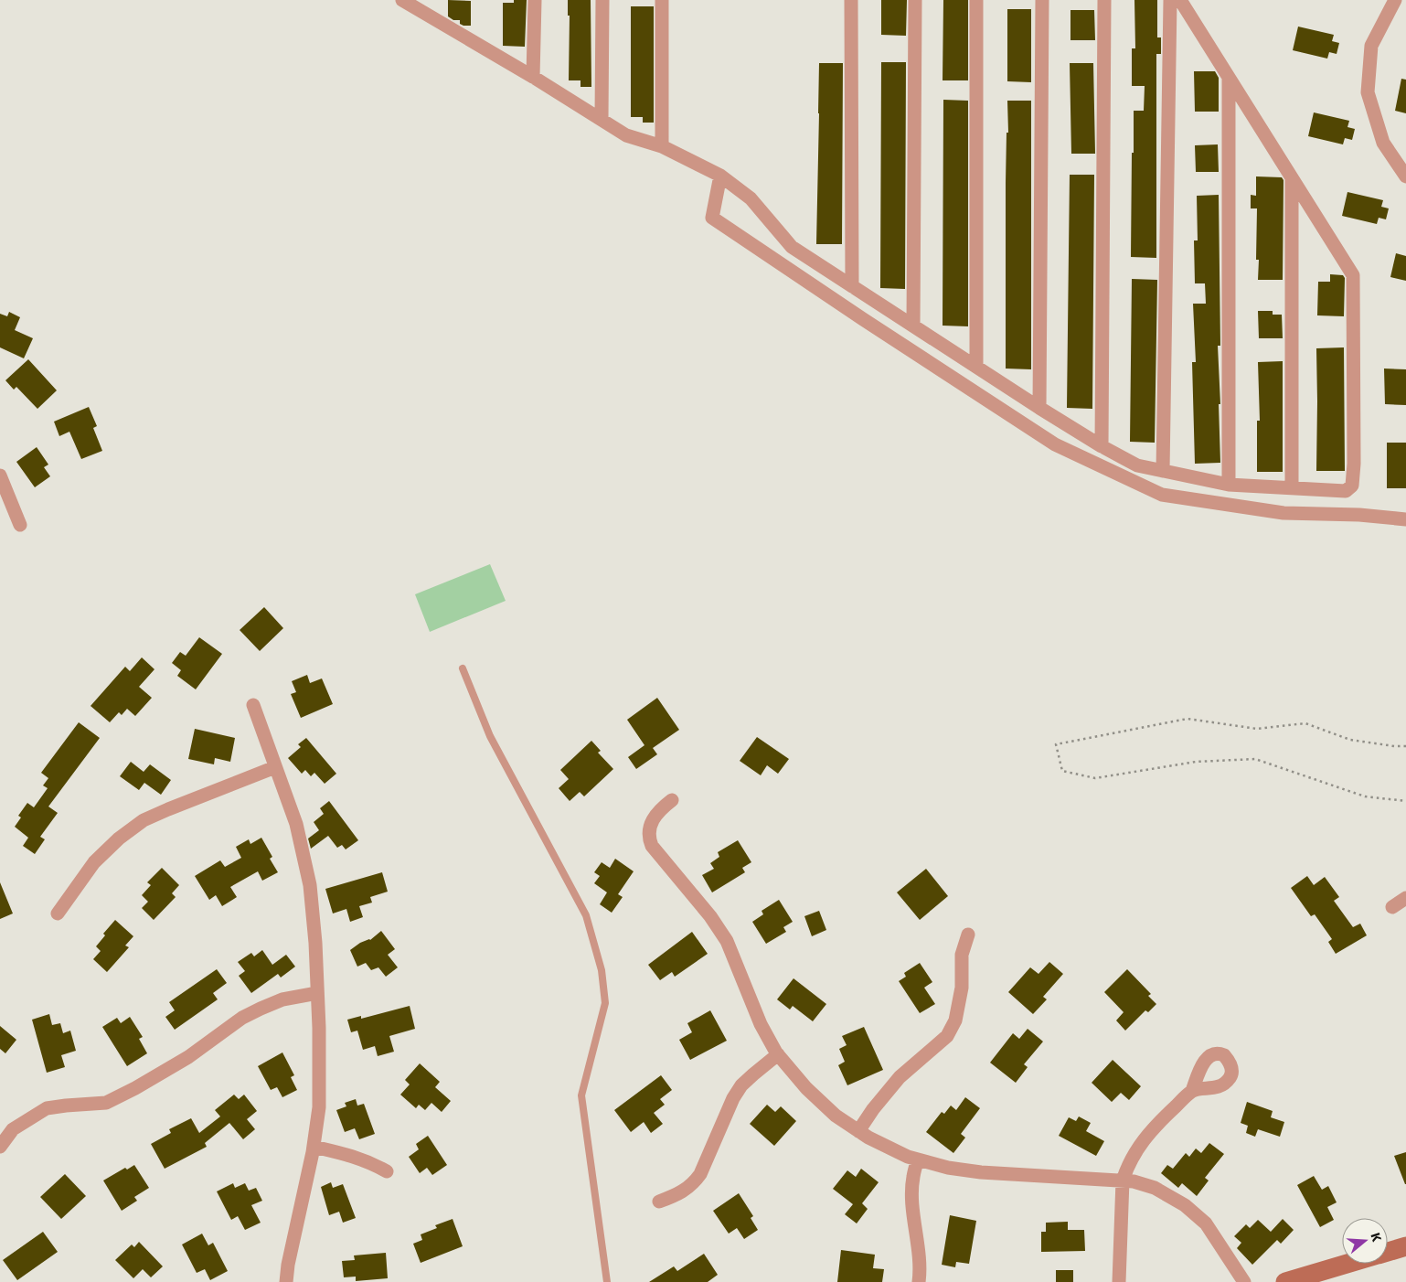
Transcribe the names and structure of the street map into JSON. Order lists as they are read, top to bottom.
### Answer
{
  "north": "right"
}
